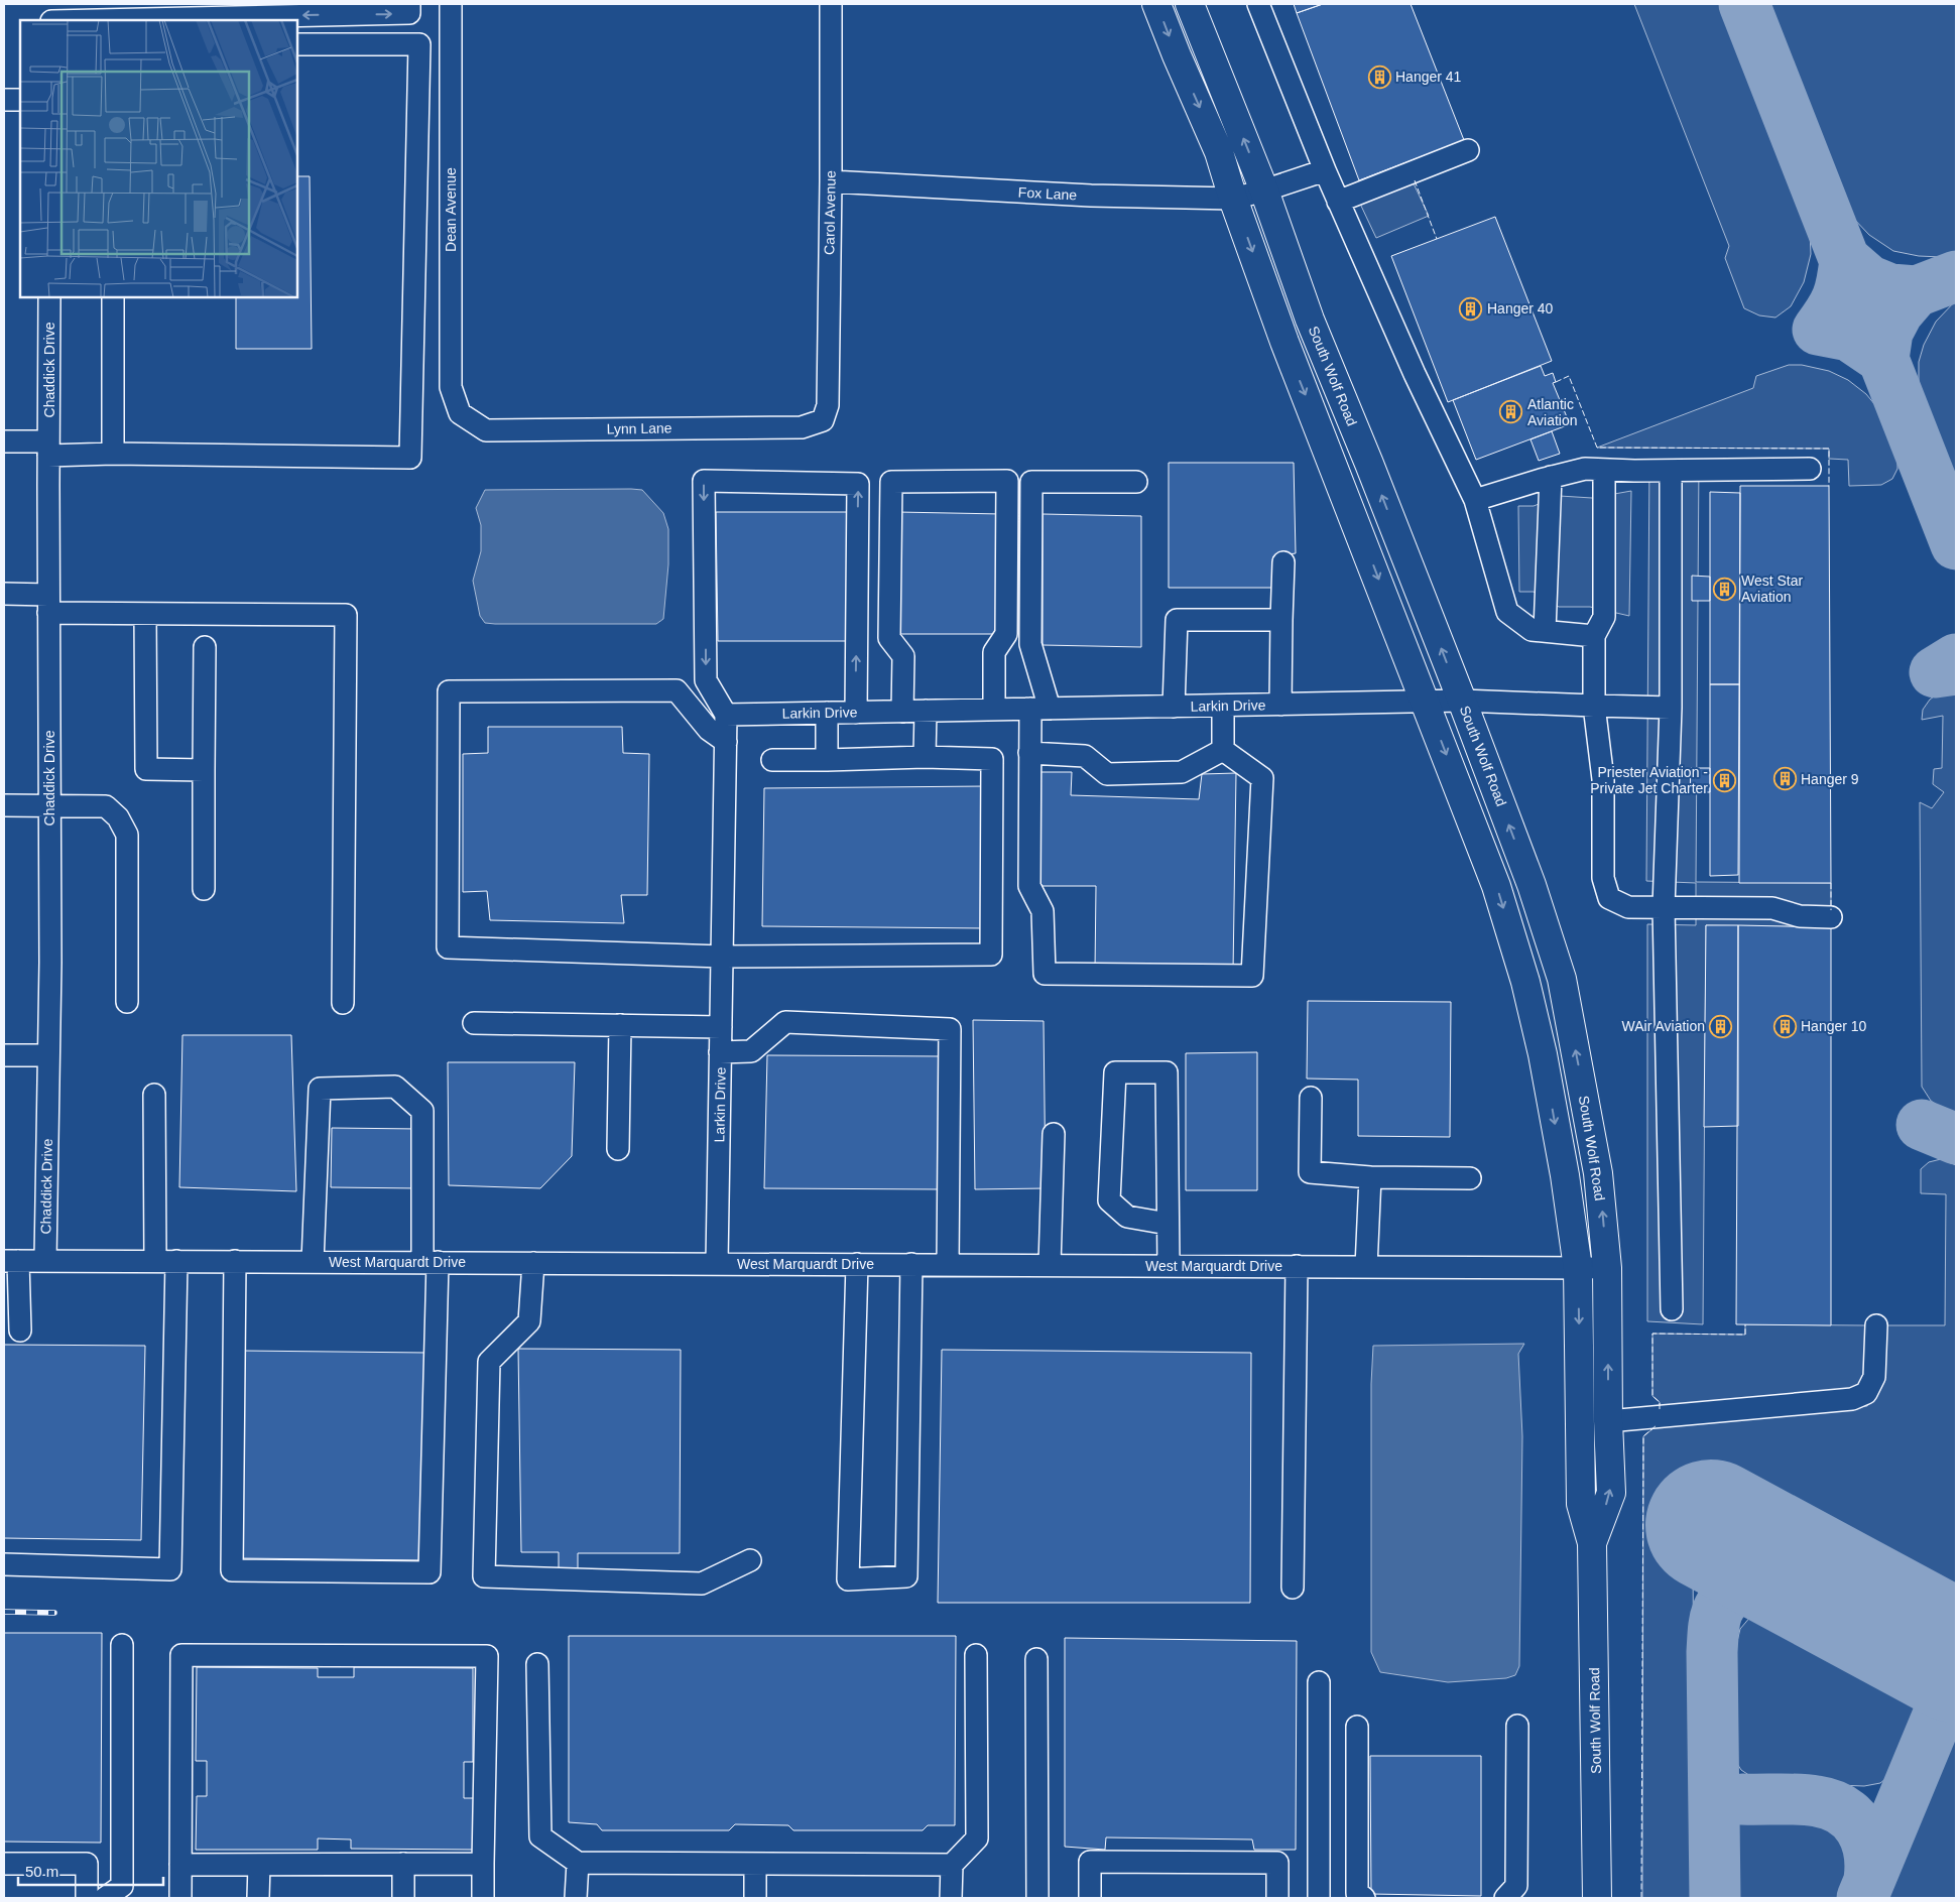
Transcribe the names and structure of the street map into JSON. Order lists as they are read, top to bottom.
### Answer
{
  "streets": {
    "main road": ["South Wolf Road"],
    "street": [
      "Fox Lane",
      "Dean Avenue",
      "Carol Avenue",
      "Chaddick Drive",
      "Lynn Lane",
      "Larkin Drive",
      "West Marquardt Drive"
    ]
  },
  "crossings": [
    ["Fox Lane", "Carol Avenue"],
    ["Fox Lane", "South Wolf Road"],
    ["Dean Avenue", "Lynn Lane"],
    ["Carol Avenue", "Lynn Lane"],
    ["Chaddick Drive", "West Marquardt Drive"],
    ["South Wolf Road", "Larkin Drive"],
    ["South Wolf Road", "West Marquardt Drive"],
    ["Larkin Drive", "West Marquardt Drive"]
  ],
  "places": {
    "building": [
      "Hanger 41",
      "Hanger 40",
      "Atlantic Aviation",
      "West Star Aviation",
      "Hanger 9",
      "Priester Aviation - Private Jet Charter",
      "WAir Aviation",
      "Hanger 10"
    ]
  },
  "scale_bar": "50 m"
}
